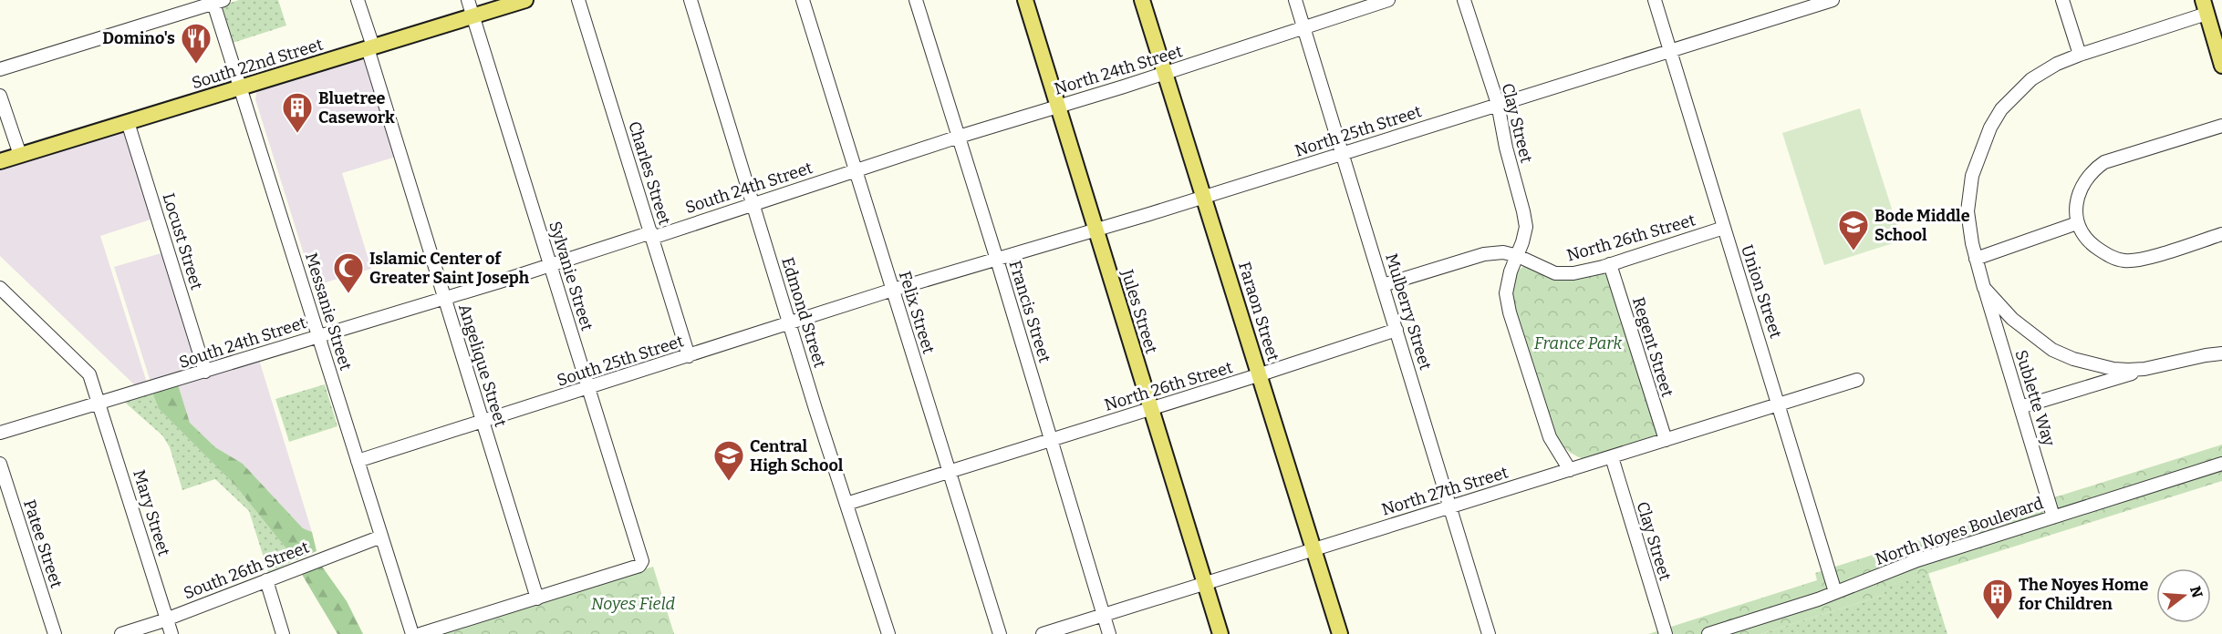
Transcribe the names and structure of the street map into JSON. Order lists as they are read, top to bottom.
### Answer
{
  "streets": {
    "main road": ["South 22nd Street", "Jules Street", "Faraon Street"],
    "street": [
      "North 24th Street",
      "Clay Street",
      "North 25th Street",
      "Charles Street",
      "South 24th Street",
      "North 26th Street",
      "Locust Street",
      "Sylvanie Street",
      "Union Street",
      "Messanie Street",
      "Francis Street",
      "Mulberry Street",
      "Edmond Street",
      "Felix Street",
      "Regent Street",
      "South 25th Street",
      "Angelique Street",
      "Sublette Way",
      "North 27th Street",
      "Mary Street",
      "North Noyes Boulevard",
      "Patee Street",
      "South 26th Street"
    ]
  },
  "crossings": [
    ["South 22nd Street", "Locust Street"],
    ["South 22nd Street", "Sylvanie Street"],
    ["South 22nd Street", "Messanie Street"],
    ["South 22nd Street", "Angelique Street"],
    ["North 24th Street", "South 24th Street"],
    ["North 24th Street", "Francis Street"],
    ["North 24th Street", "Jules Street"],
    ["North 24th Street", "Faraon Street"],
    ["North 24th Street", "Mulberry Street"],
    ["North 24th Street", "Felix Street"],
    ["Clay Street", "North 25th Street"],
    ["Clay Street", "North 26th Street"],
    ["Clay Street", "North 27th Street"],
    ["North 25th Street", "Union Street"],
    ["North 25th Street", "Francis Street"],
    ["North 25th Street", "Jules Street"],
    ["North 25th Street", "Faraon Street"],
    ["North 25th Street", "Mulberry Street"],
    ["North 25th Street", "Felix Street"],
    ["North 25th Street", "South 25th Street"],
    ["Charles Street", "South 24th Street"],
    ["Charles Street", "South 25th Street"],
    ["South 24th Street", "Locust Street"],
    ["South 24th Street", "Sylvanie Street"],
    ["South 24th Street", "Messanie Street"],
    ["South 24th Street", "Edmond Street"],
    ["South 24th Street", "Felix Street"],
    ["South 24th Street", "Angelique Street"],
    ["South 24th Street", "Mary Street"],
    ["North 26th Street", "Union Street"],
    ["North 26th Street", "Francis Street"],
    ["North 26th Street", "Jules Street"],
    ["North 26th Street", "Faraon Street"],
    ["North 26th Street", "Mulberry Street"],
    ["North 26th Street", "Felix Street"],
    ["North 26th Street", "Regent Street"],
    ["Sylvanie Street", "South 25th Street"],
    ["Sylvanie Street", "Angelique Street"],
    ["Union Street", "North 27th Street"],
    ["Union Street", "North Noyes Boulevard"],
    ["Messanie Street", "South 25th Street"],
    ["Messanie Street", "South 26th Street"],
    ["Francis Street", "North 27th Street"],
    ["Jules Street", "North 27th Street"],
    ["Faraon Street", "North 27th Street"],
    ["Mulberry Street", "North 27th Street"],
    ["Edmond Street", "South 25th Street"],
    ["Felix Street", "South 25th Street"],
    ["Regent Street", "North 27th Street"],
    ["South 25th Street", "Angelique Street"],
    ["Sublette Way", "North Noyes Boulevard"],
    ["Mary Street", "South 26th Street"]
  ],
  "parks": ["France Park", "Noyes Field"],
  "places": {
    "restaurant": ["Domino's"],
    "building": ["Bluetree Casework", "The Noyes Home for Children"],
    "school or university": ["Bode Middle School", "Central High School"],
    "mosque": ["Islamic Center of Greater Saint Joseph"]
  },
  "north": "right"
}
